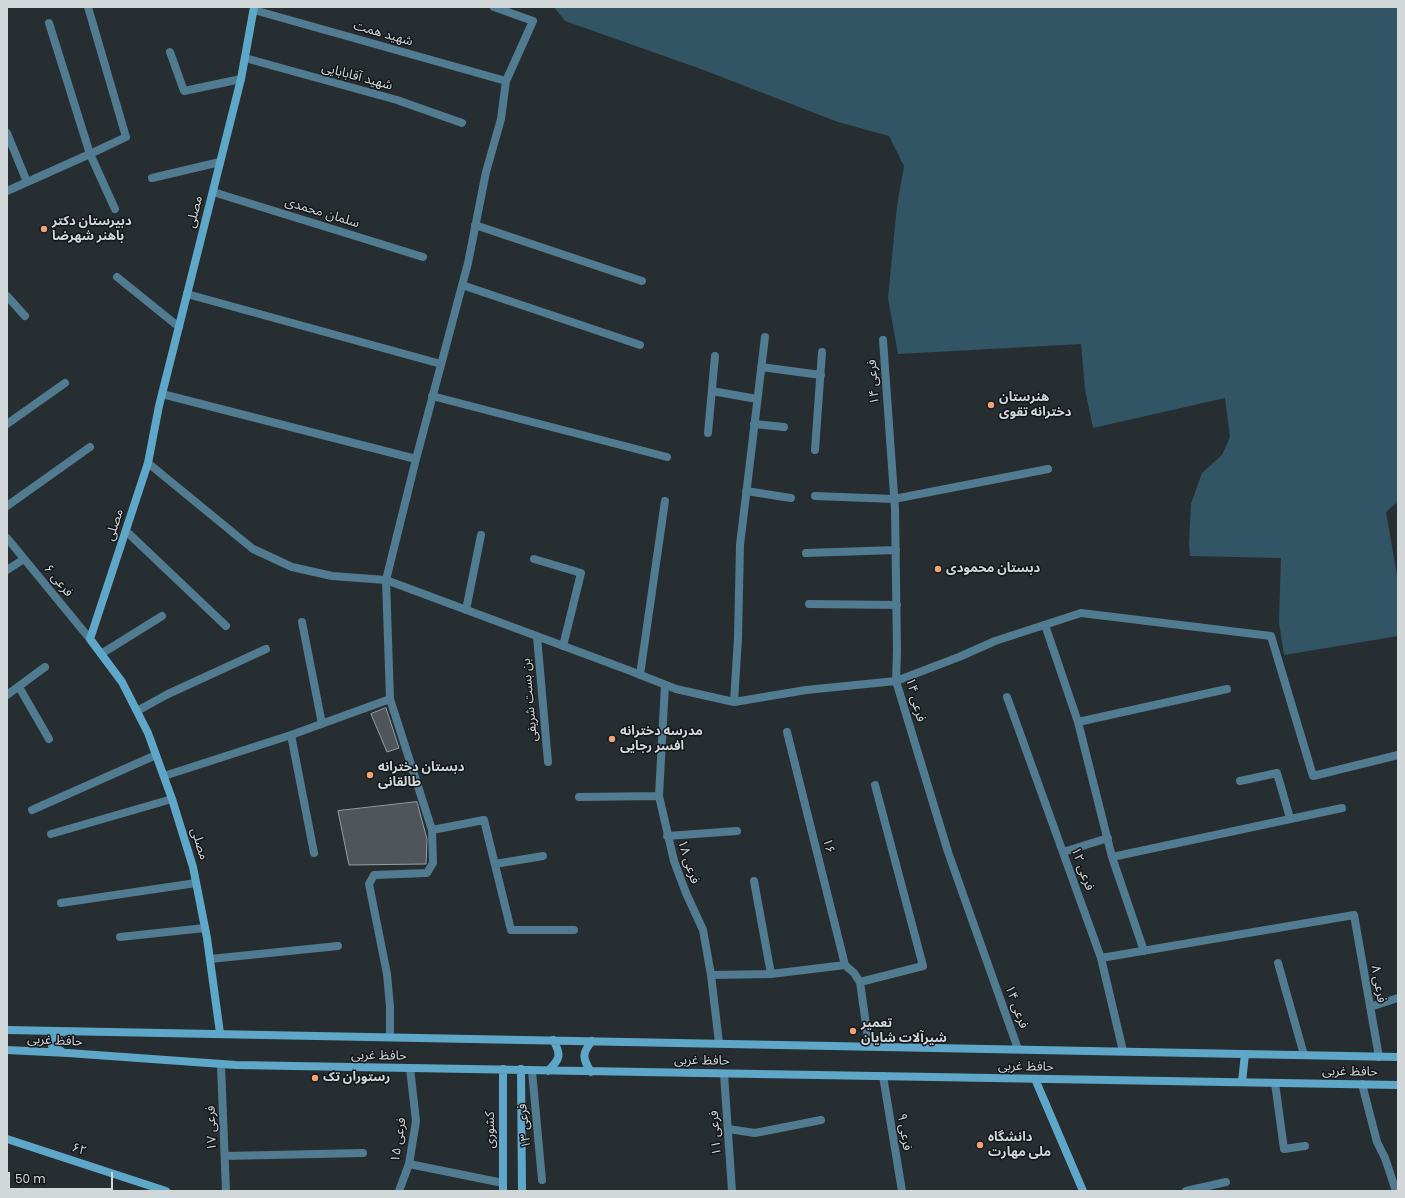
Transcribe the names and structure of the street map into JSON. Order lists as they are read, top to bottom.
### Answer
{
  "streets": {
    "main road": [
      "مصلی",
      "حافظ غربی",
      "کشوری",
      "۶۲"
    ],
    "street": [
      "شهید همت",
      "شهید آقابابایی",
      "سلمان محمدی",
      "فرعی ۱۴",
      "فرعی ۶",
      "بن بست شریفی",
      "۱۶",
      "فرعی ۱۸",
      "فرعی ۱۲",
      "فرعی ۸",
      "فرعی ۱۳",
      "فرعی ۱۷",
      "فرعی ۹",
      "فرعی ۱۱",
      "فرعی ۱۵"
    ]
  },
  "crossings": [
    ["شهید همت", "مصلی"],
    ["شهید آقابابایی", "مصلی"],
    ["مصلی", "سلمان محمدی"],
    ["مصلی", "فرعی ۶"],
    ["مصلی", "حافظ غربی"],
    ["فرعی ۱۴", "حافظ غربی"],
    ["فرعی ۱۸", "حافظ غربی"],
    ["فرعی ۱۲", "حافظ غربی"],
    ["فرعی ۸", "حافظ غربی"],
    ["حافظ غربی", "فرعی ۱۳"],
    ["حافظ غربی", "فرعی ۱۷"],
    ["حافظ غربی", "کشوری"],
    ["حافظ غربی", "فرعی ۹"],
    ["حافظ غربی", "فرعی ۱۱"],
    ["حافظ غربی", "فرعی ۱۵"]
  ],
  "places": [
    "دبیرستان دکتر باهنر شهرضا",
    "هنرستان دخترانه تقوی",
    "دبستان محمودی",
    "مدرسه دخترانه افسر رجایی",
    "دبستان دخترانه طالقانی",
    "تعمیر شیرآلات شایان",
    "رستوران تک",
    "دانشگاه ملی مهارت"
  ],
  "scale_bar": "50 m"
}
